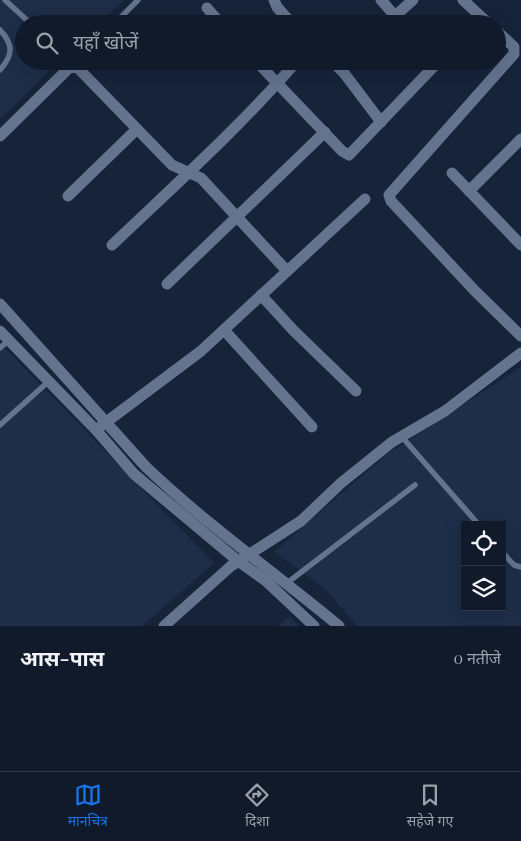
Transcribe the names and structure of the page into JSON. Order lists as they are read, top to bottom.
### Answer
{
  "page": {
    "search": "यहाँ खोजें",
    "heading": ["आस-पास", "0 नतीजे"],
    "nav": ["मानचित्र", "दिशा", "सहेजे गए"]
  }
}
